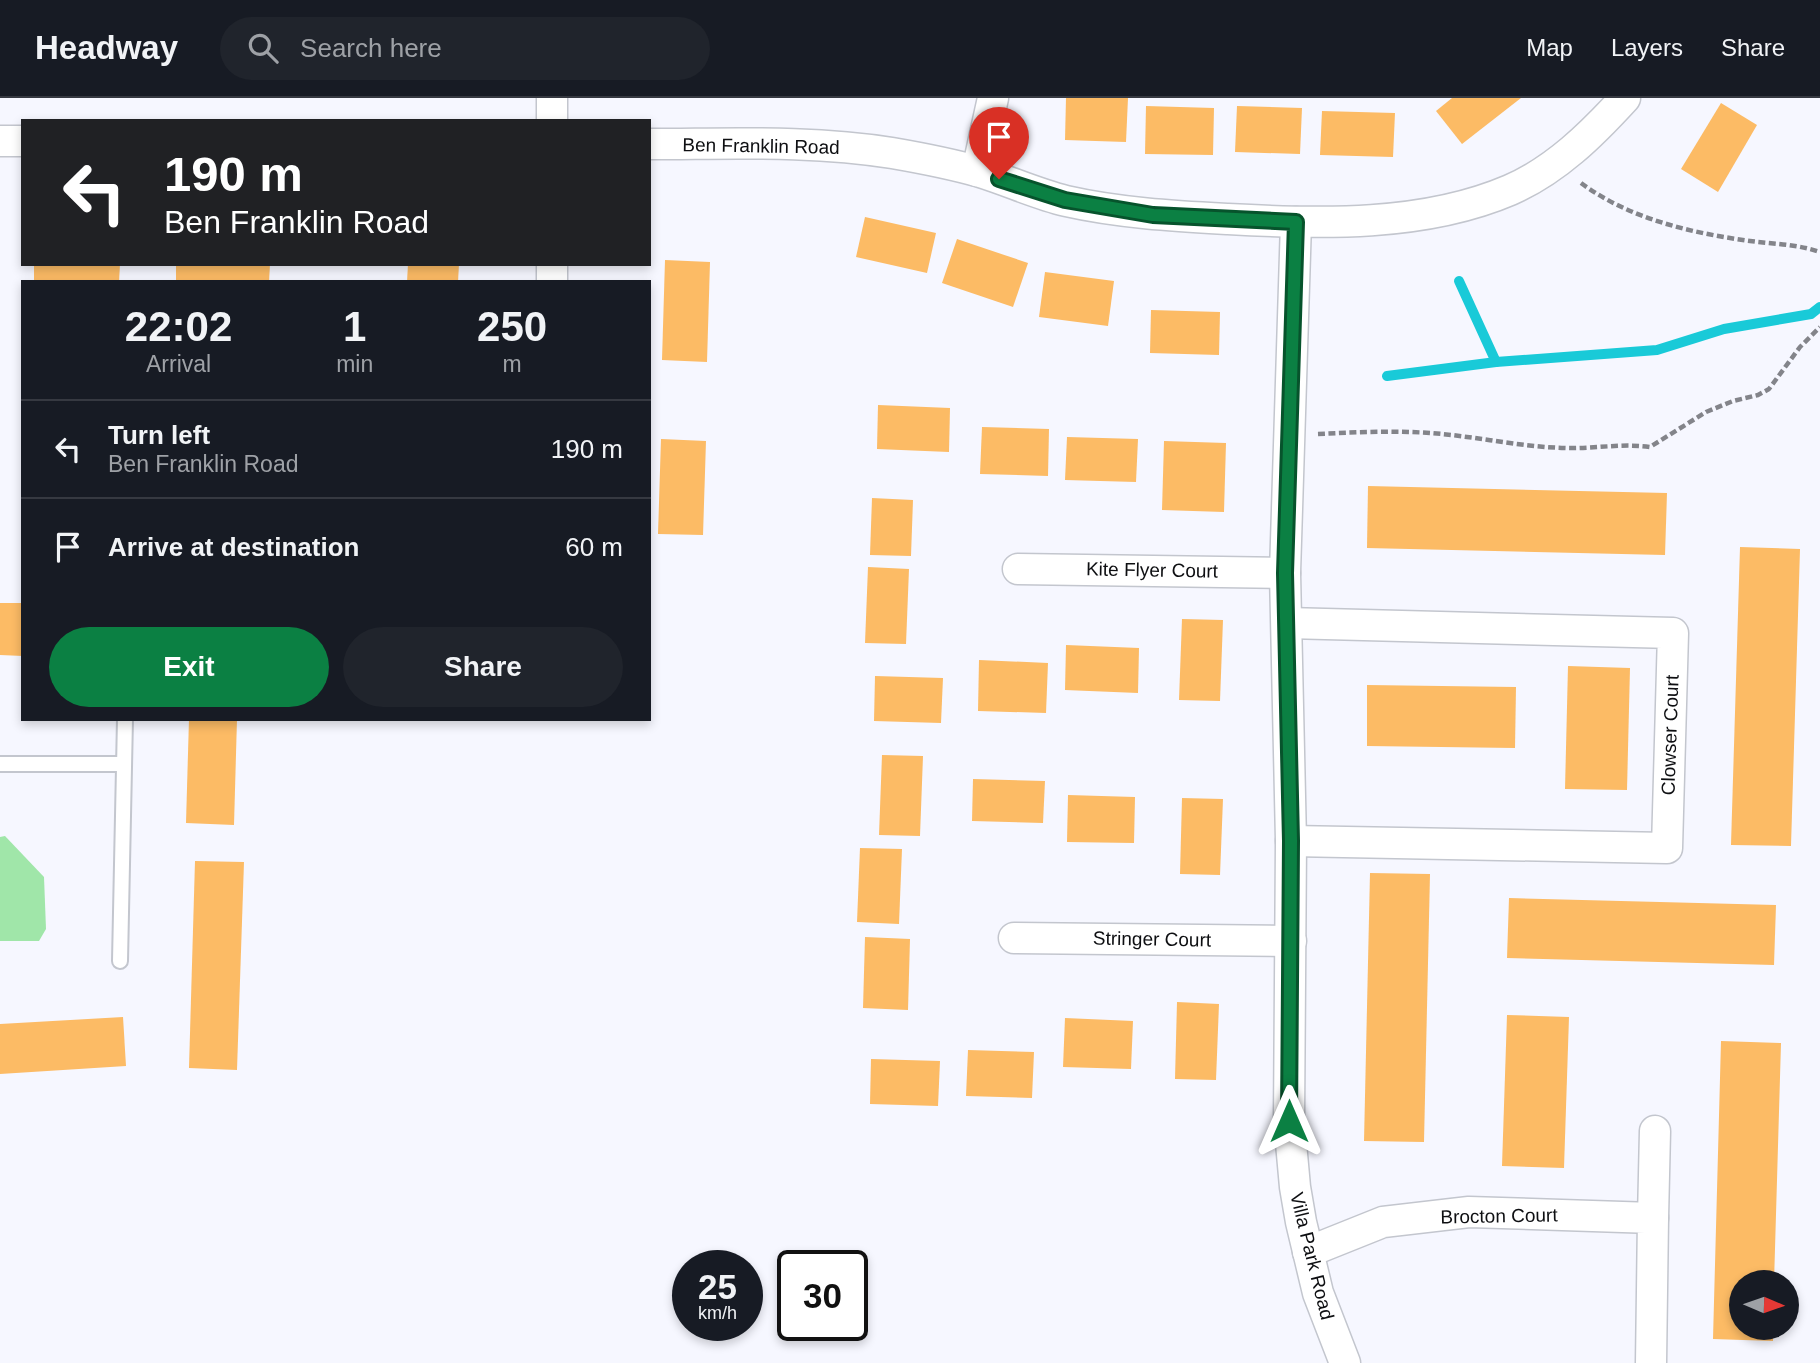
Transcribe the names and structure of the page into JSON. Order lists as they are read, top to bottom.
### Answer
{
  "streets": {
    "street": [
      "Ben Franklin Road",
      "Kite Flyer Court",
      "Clowser Court",
      "Stringer Court",
      "Brocton Court",
      "Villa Park Road"
    ]
  },
  "crossings": [
    ["Ben Franklin Road", "Villa Park Road"],
    ["Kite Flyer Court", "Villa Park Road"],
    ["Clowser Court", "Villa Park Road"],
    ["Stringer Court", "Villa Park Road"],
    ["Brocton Court", "Villa Park Road"]
  ],
  "north": "right",
  "page": {
    "header": "Headway",
    "search": "Search here",
    "nav": ["Map", "Layers", "Share"],
    "turn": ["190 m", "Ben Franklin Road"],
    "eta": [
      "22:02",
      "Arrival",
      "1",
      "min",
      "250",
      "m"
    ],
    "list": [
      {
        "name": "Turn left",
        "note": "Ben Franklin Road",
        "value": "190 m"
      },
      {
        "name": "Arrive at destination",
        "value": "60 m"
      }
    ],
    "buttons": ["Exit", "Share"],
    "speed": "25 km/h",
    "limit": "30"
  }
}
